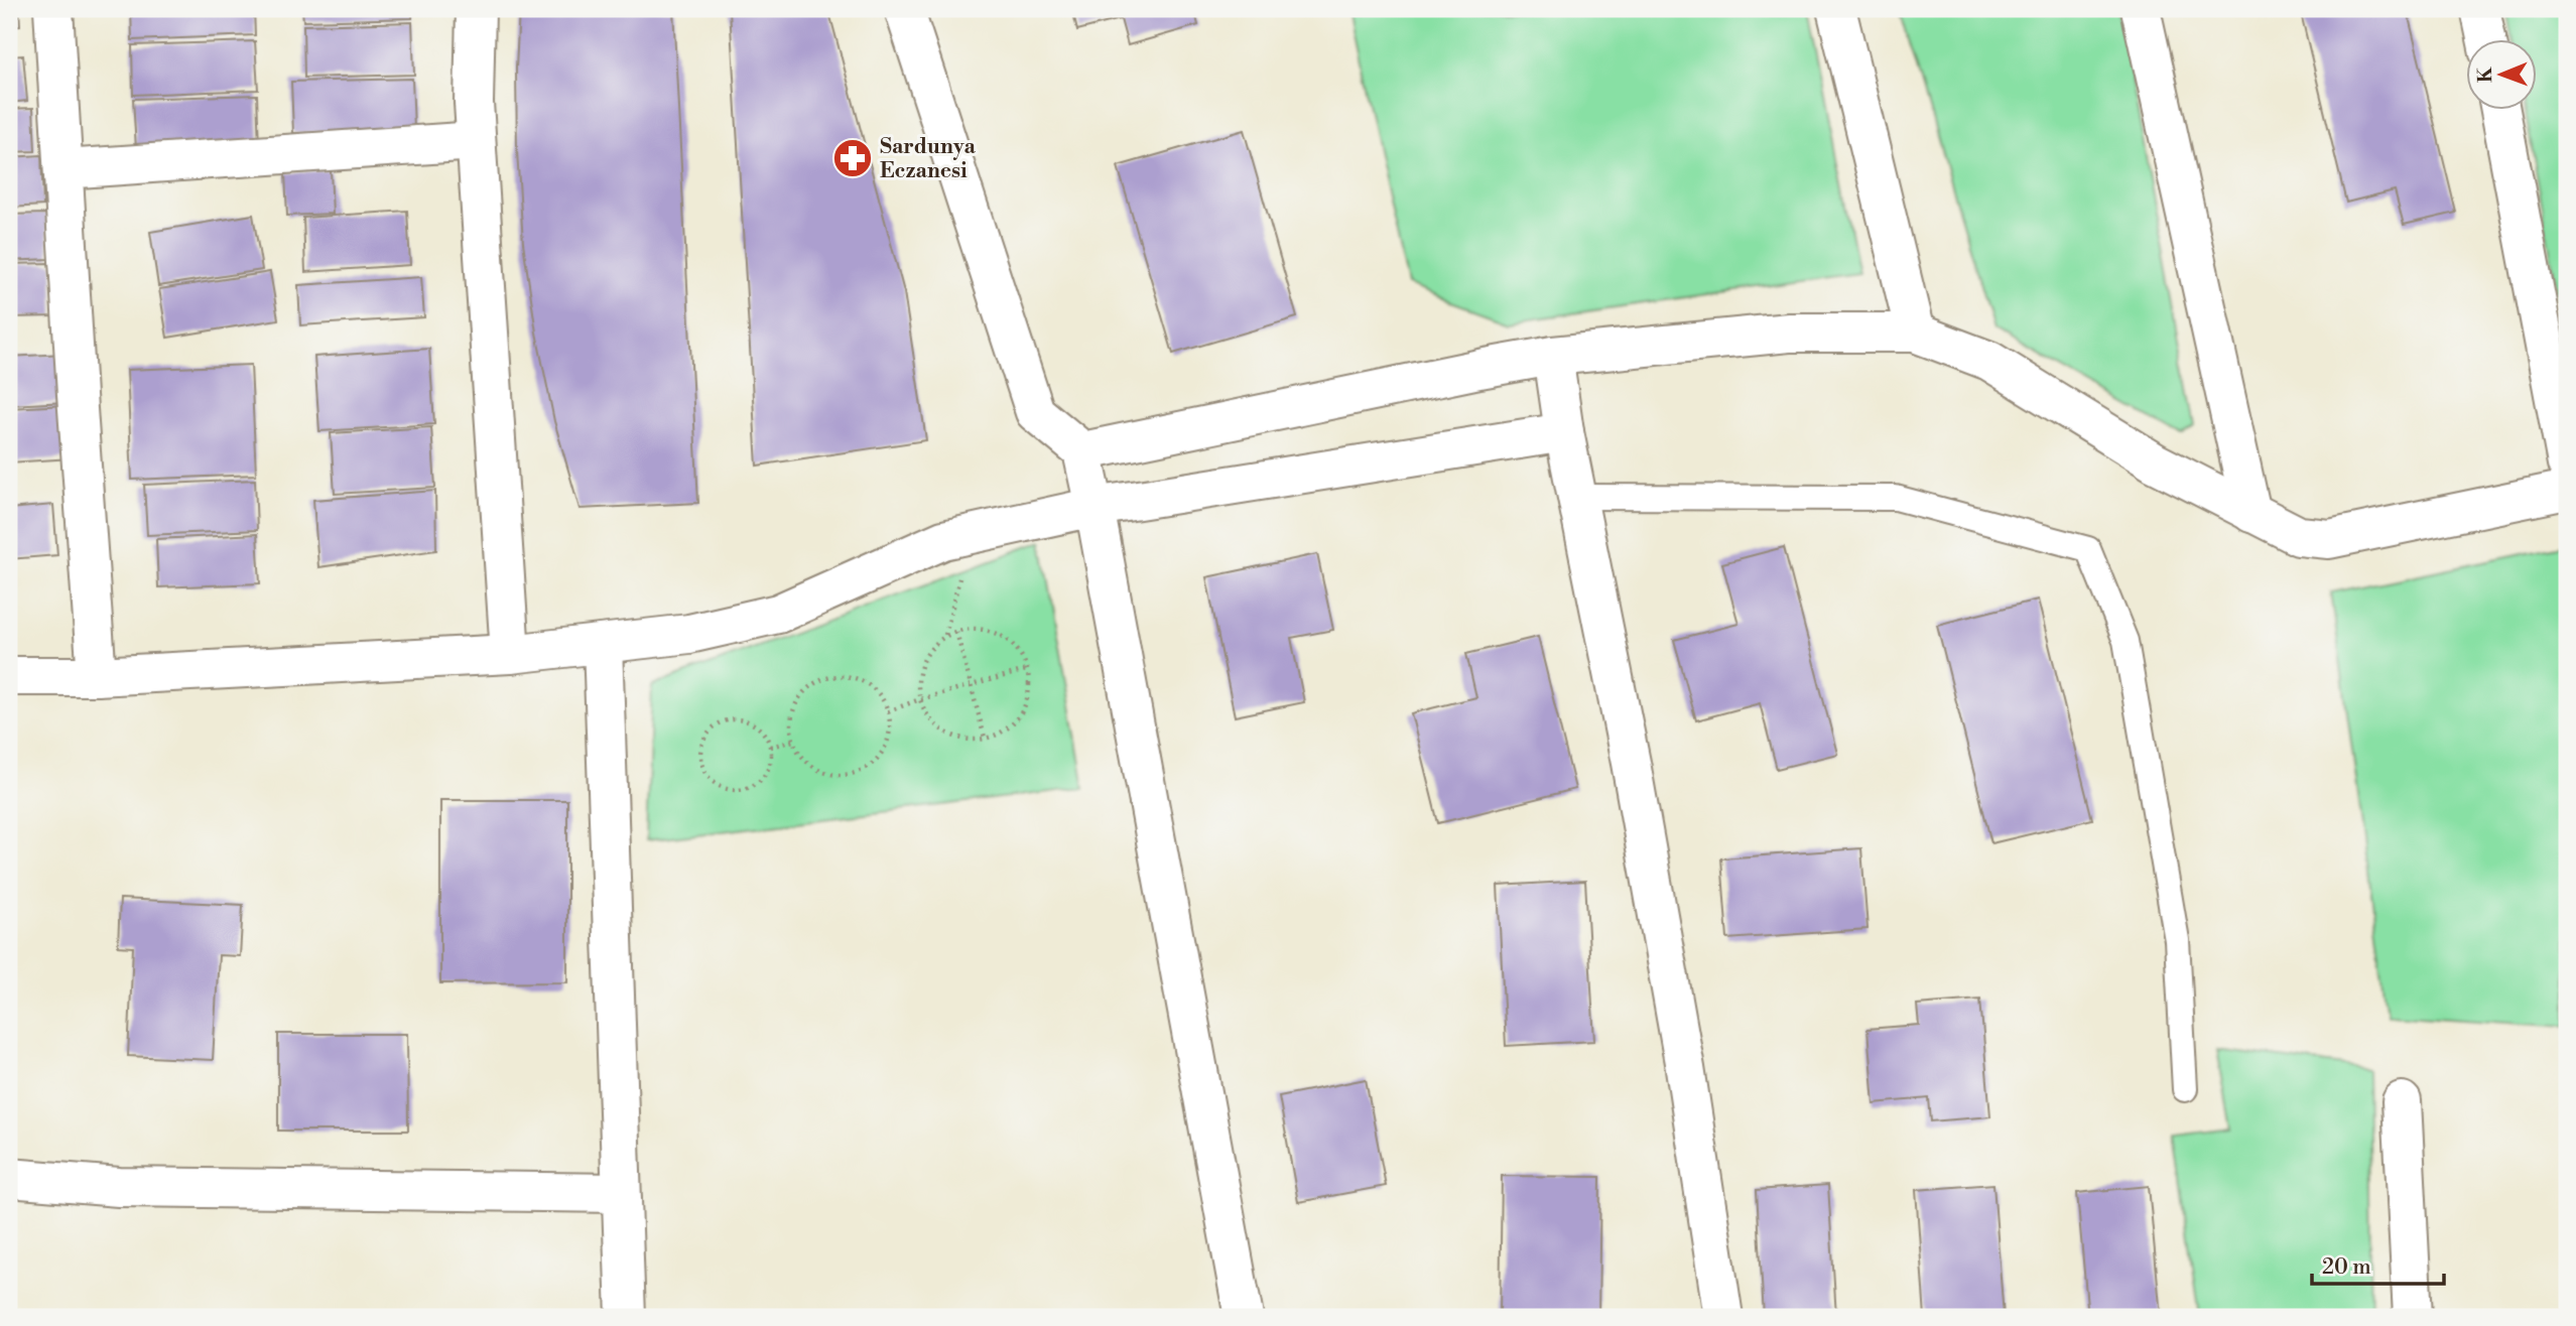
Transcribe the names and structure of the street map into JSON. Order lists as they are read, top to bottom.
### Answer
{
  "places": {
    "pharmacy": ["Sardunya Eczanesi"]
  },
  "scale_bar": "20 m",
  "north": "left"
}
